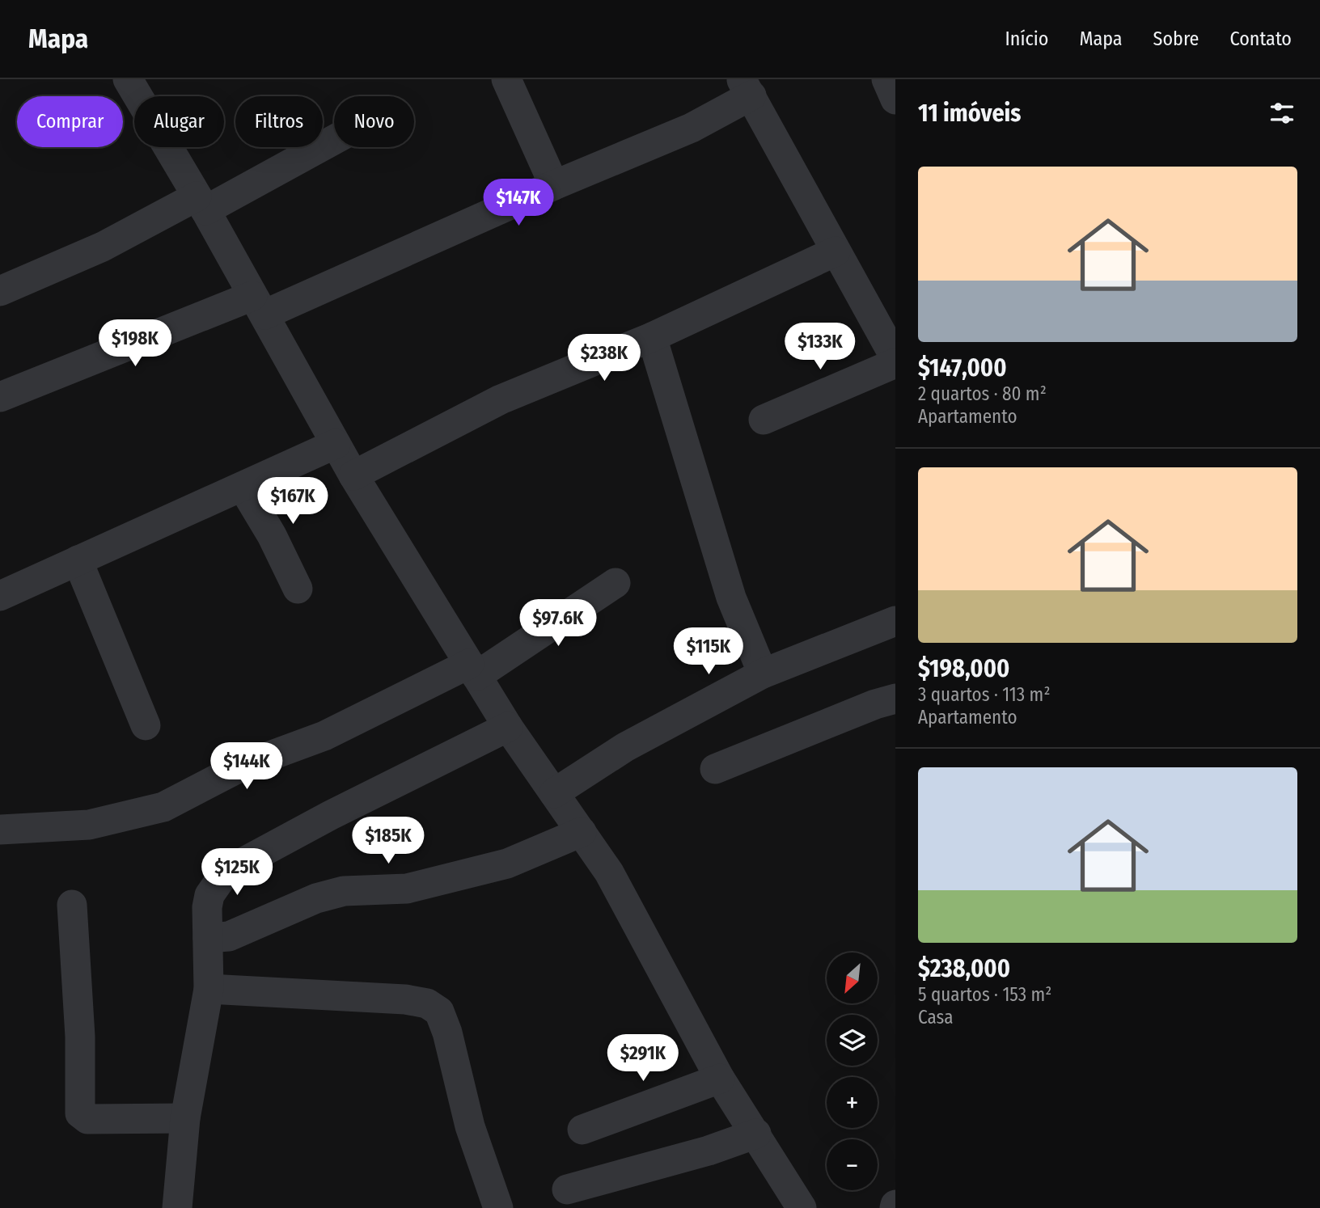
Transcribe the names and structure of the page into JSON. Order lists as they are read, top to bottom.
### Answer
{
  "north": "bottom left",
  "page": {
    "header": "Mapa",
    "nav": [
      "Início",
      "Mapa",
      "Sobre",
      "Contato"
    ],
    "heading": "11 imóveis",
    "chip": [
      "Comprar",
      "Alugar",
      "Filtros",
      "Novo"
    ],
    "list": [
      {
        "name": "$147,000",
        "note": "2 quartos · 80 m² · Apartamento"
      },
      {
        "name": "$198,000",
        "note": "3 quartos · 113 m² · Apartamento"
      },
      {
        "name": "$238,000",
        "note": "5 quartos · 153 m² · Casa"
      }
    ],
    "price": [
      "$147K",
      "$198K",
      "$133K",
      "$238K",
      "$167K",
      "$97.6K",
      "$115K",
      "$144K",
      "$185K",
      "$125K",
      "$291K"
    ],
    "map_buttons": ["+", "−"]
  }
}
